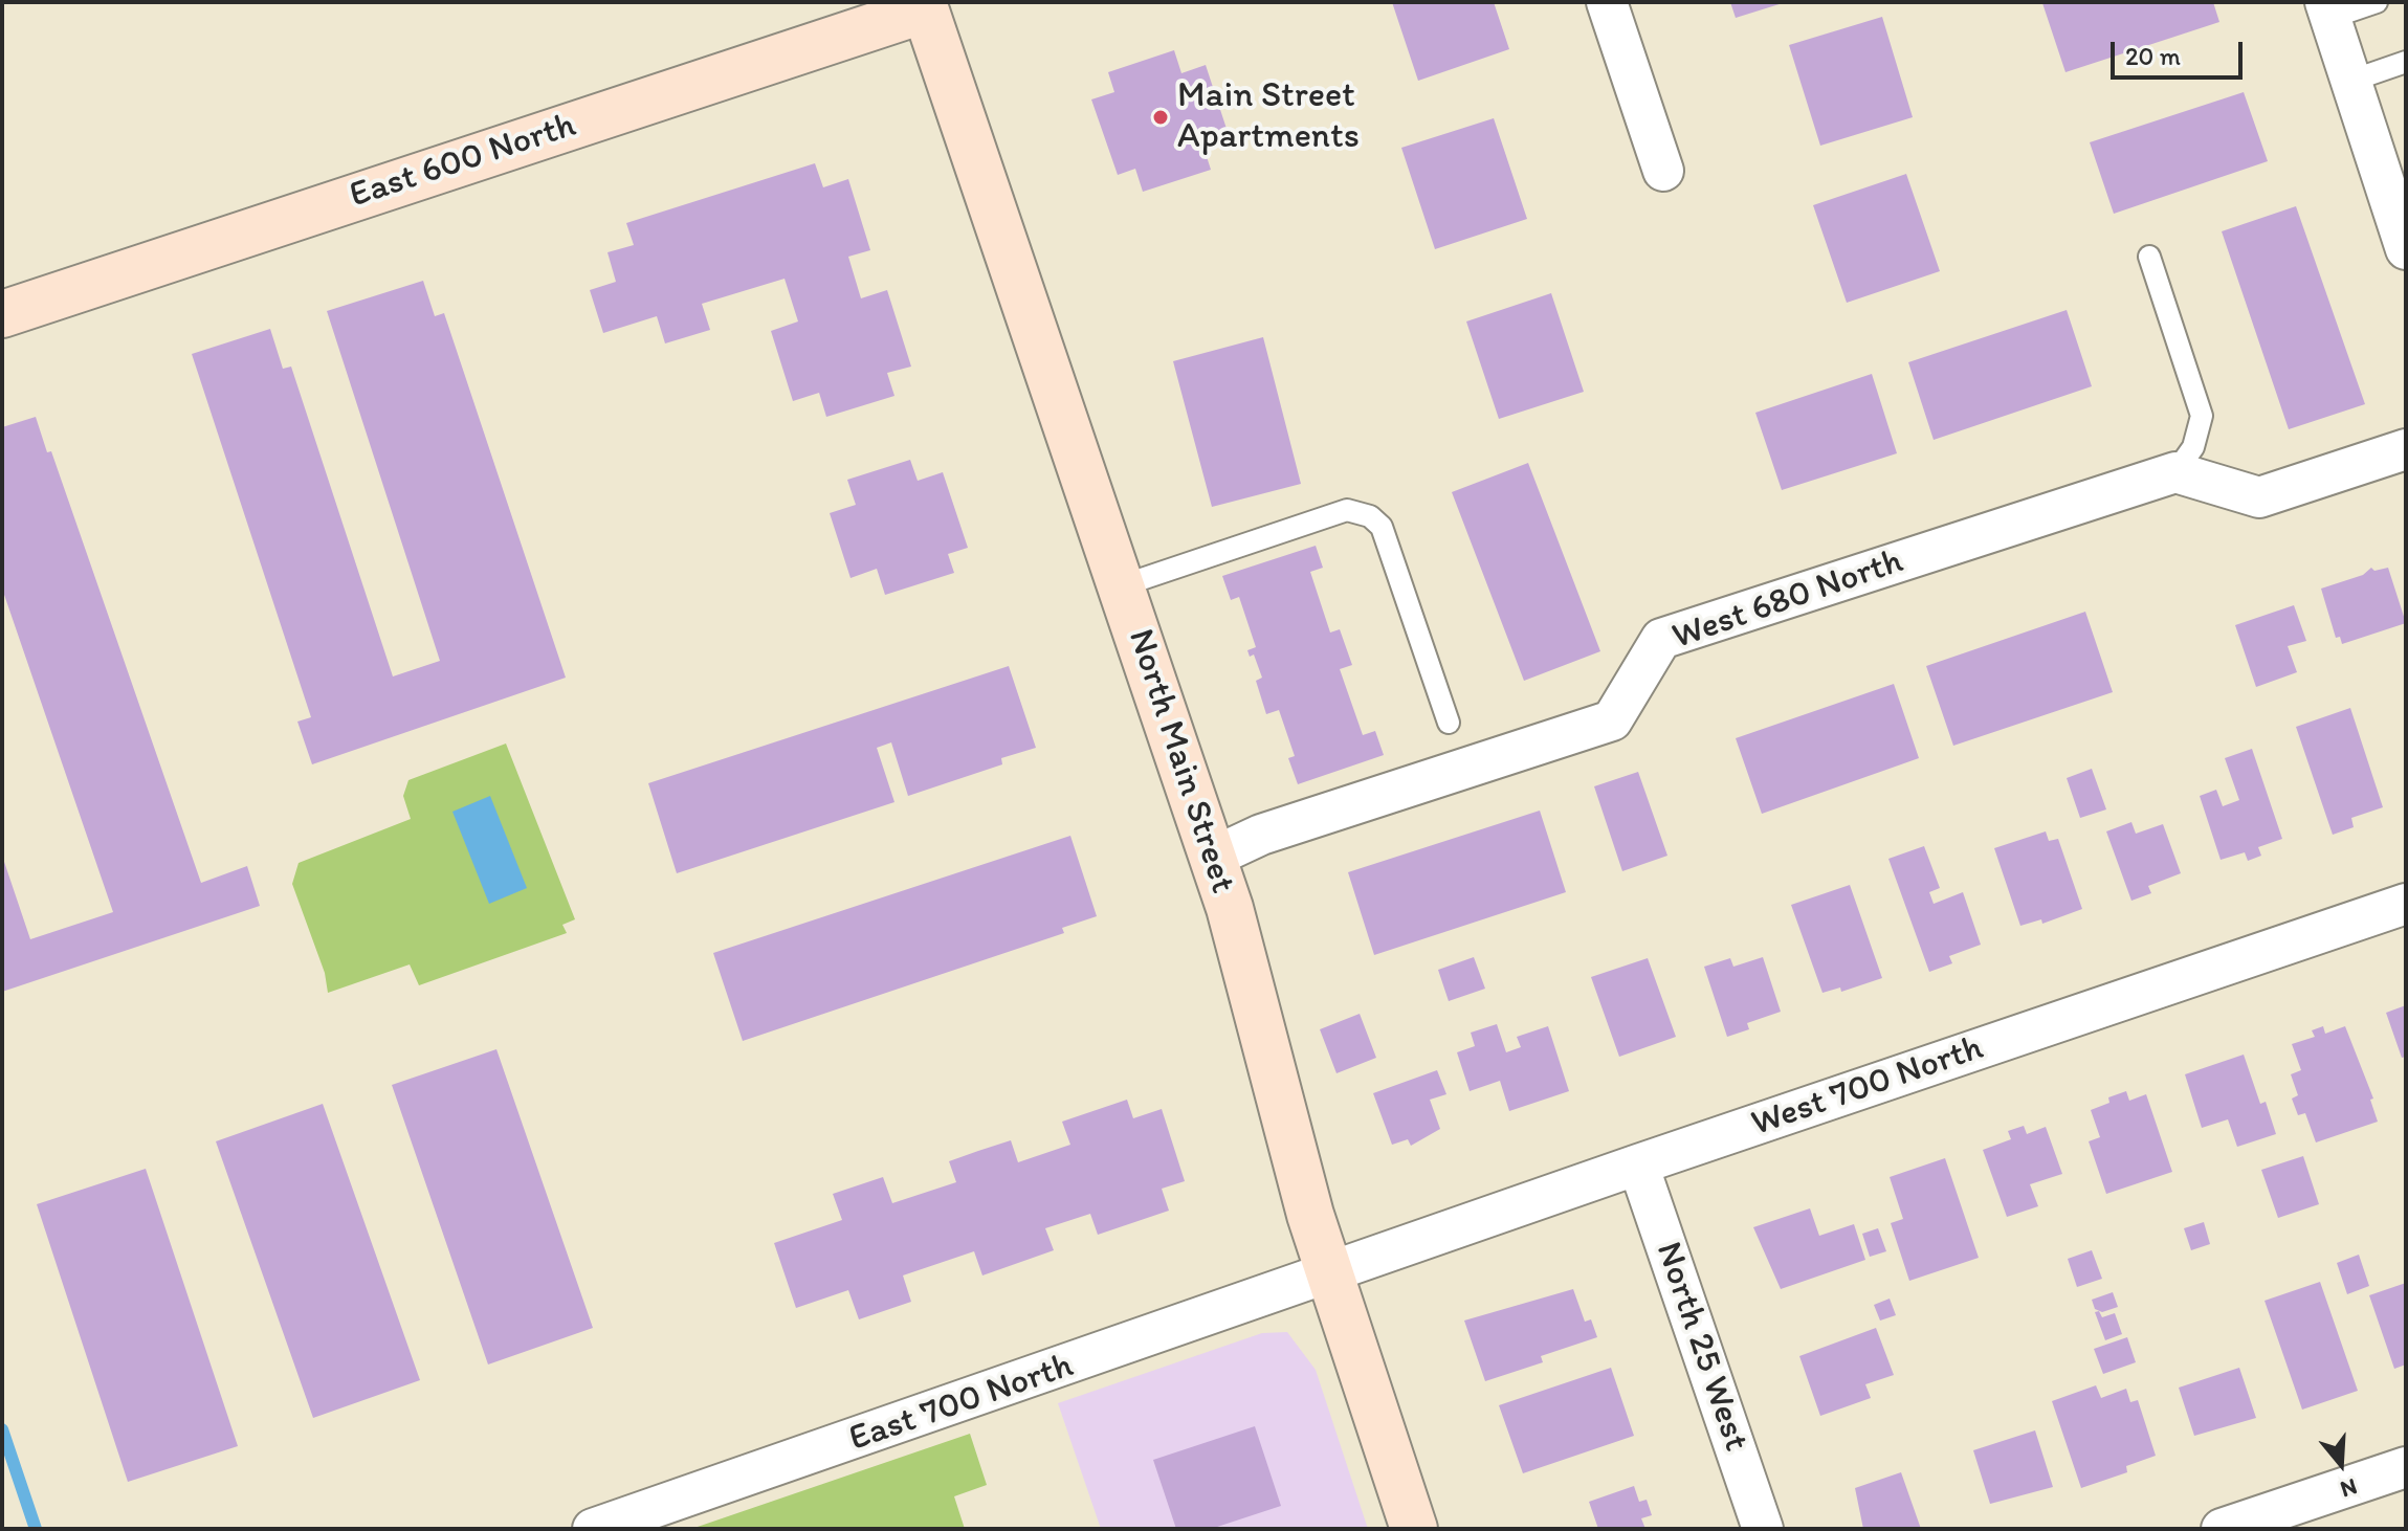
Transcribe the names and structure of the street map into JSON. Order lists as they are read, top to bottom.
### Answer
{
  "streets": {
    "street": [
      "East 600 North",
      "West 680 North",
      "North Main Street",
      "West 700 North",
      "North 25 West",
      "East 700 North"
    ]
  },
  "crossings": [
    ["East 600 North", "North Main Street"],
    ["West 680 North", "North Main Street"],
    ["North Main Street", "West 700 North"],
    ["North Main Street", "East 700 North"],
    ["West 700 North", "North 25 West"],
    ["West 700 North", "East 700 North"]
  ],
  "places": ["Main Street Apartments"],
  "scale_bar": "20 m",
  "north": "bottom"
}
